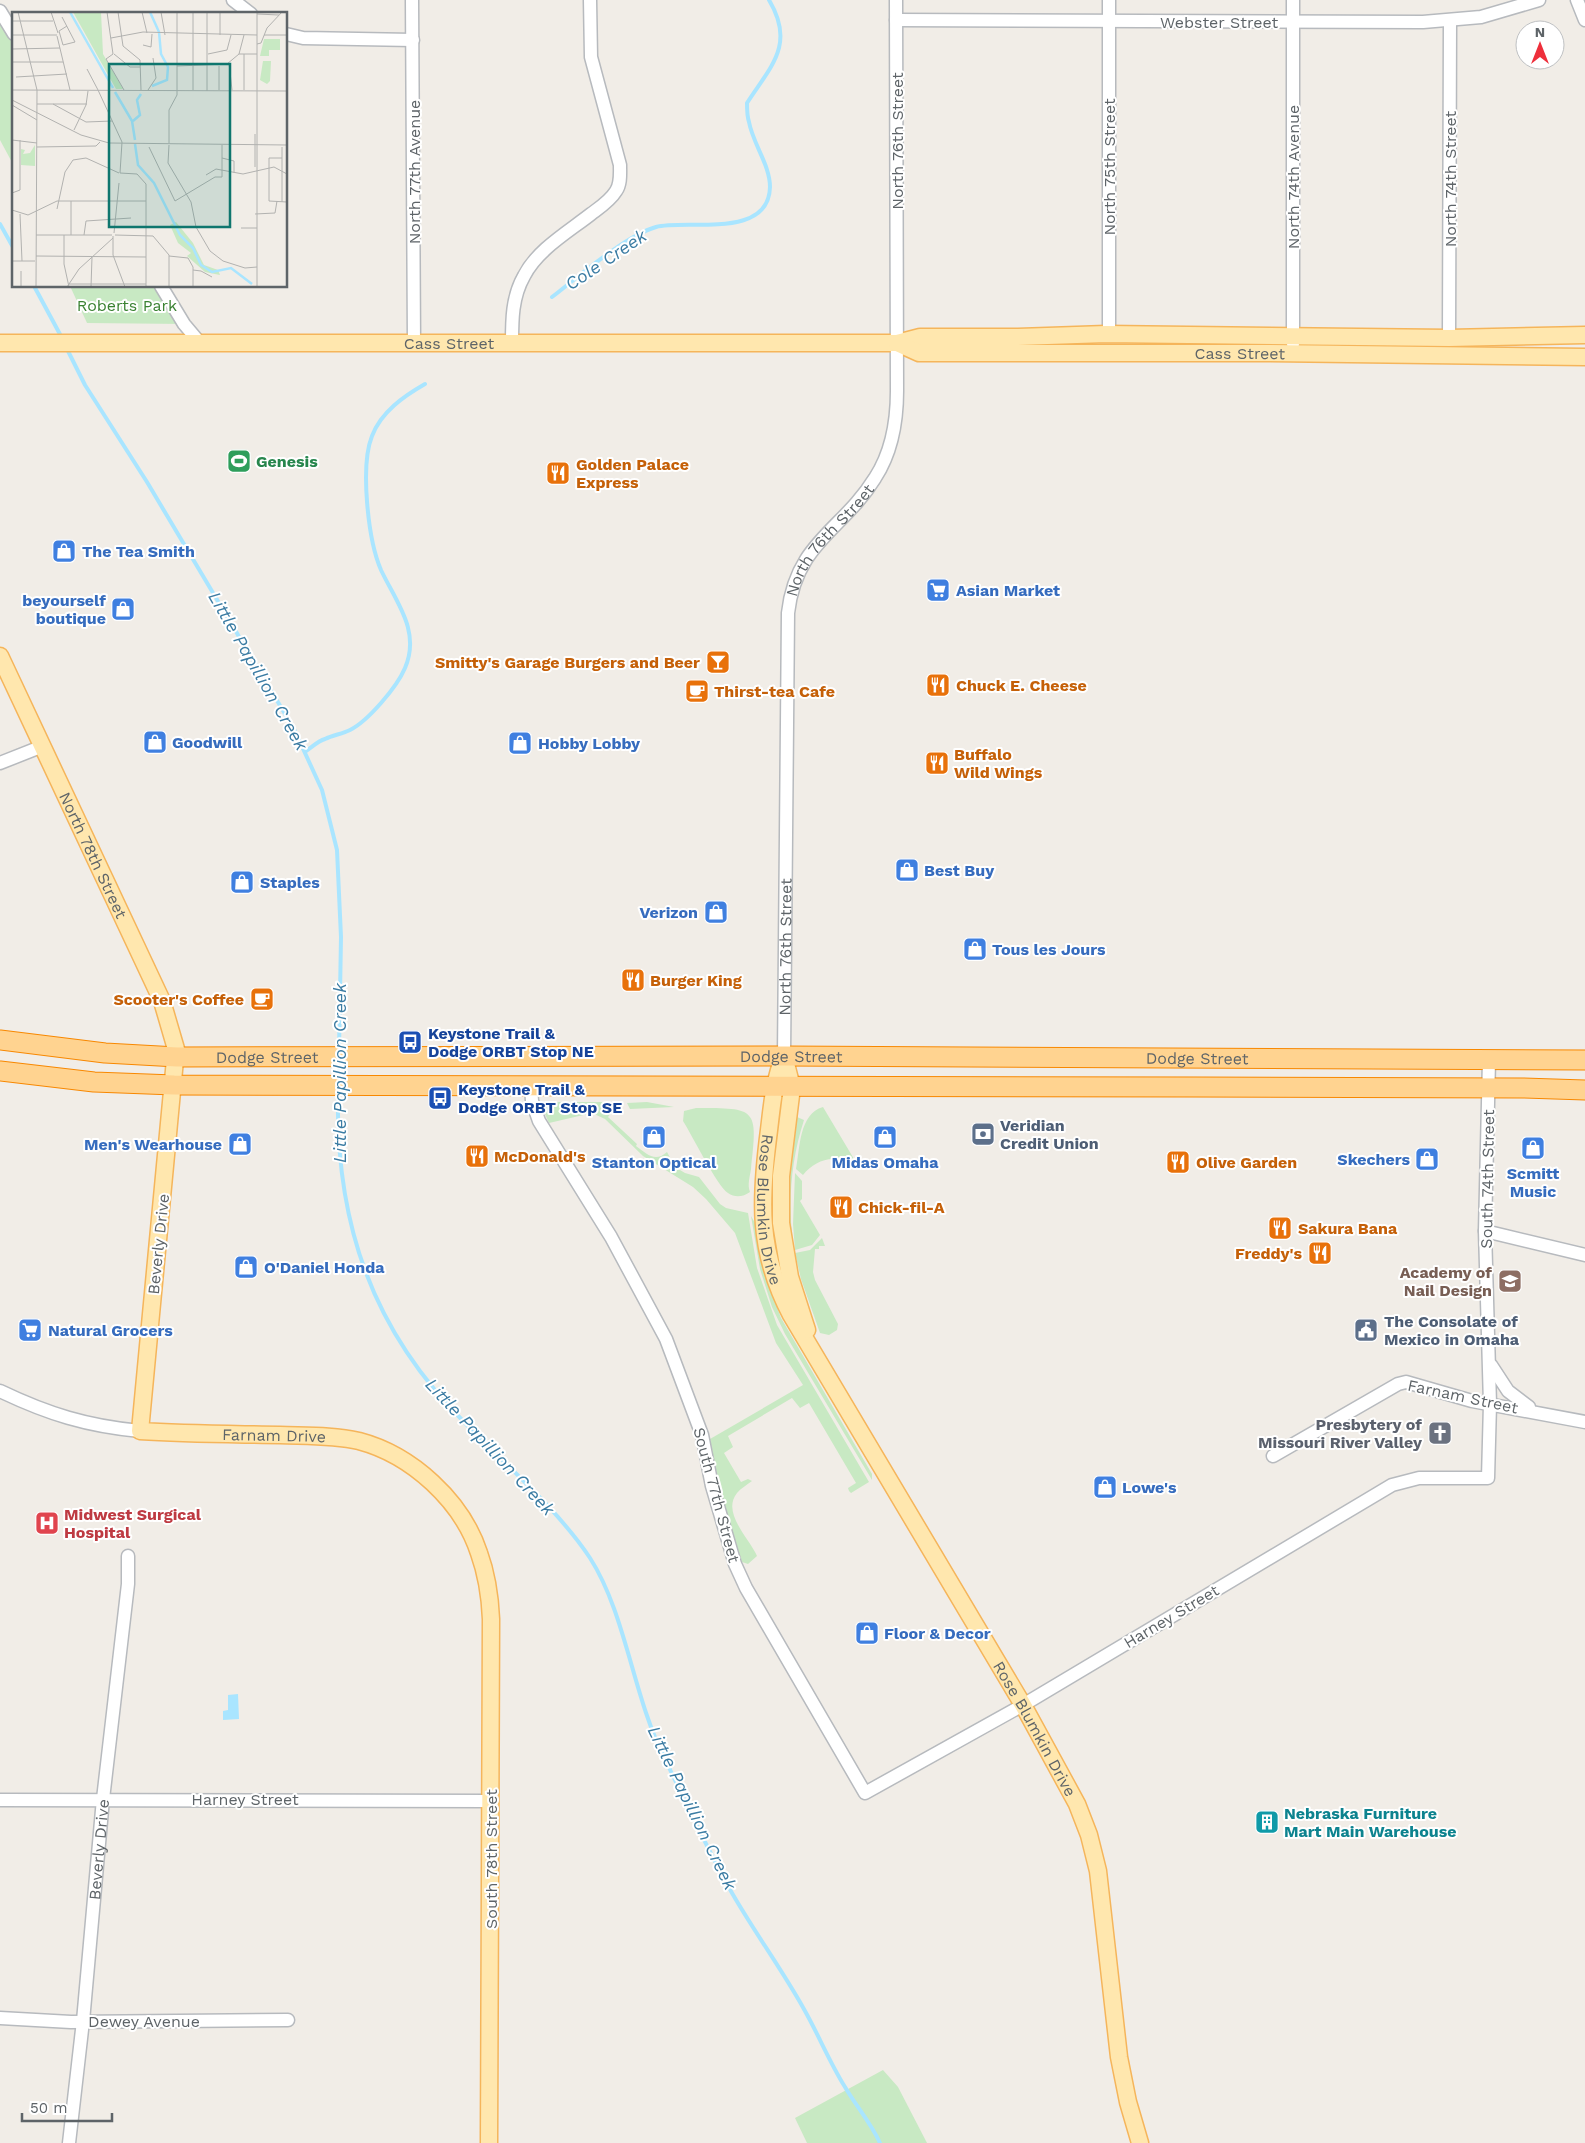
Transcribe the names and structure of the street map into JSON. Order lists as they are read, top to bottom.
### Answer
{
  "streets": {
    "highway": ["Dodge Street"],
    "main road": [
      "North 76th Street",
      "Cass Street",
      "North 78th Street",
      "Rose Blumkin Drive",
      "Beverly Drive",
      "Farnam Drive",
      "South 78th Street"
    ],
    "street": [
      "Webster Street",
      "North 75th Street",
      "North 77th Avenue",
      "North 74th Avenue",
      "North 74th Street",
      "South 74th Street",
      "Farnam Street",
      "South 77th Street",
      "Harney Street",
      "Dewey Avenue"
    ]
  },
  "crossings": [
    ["Webster Street", "North 76th Street"],
    ["Webster Street", "North 75th Street"],
    ["Webster Street", "North 74th Avenue"],
    ["Webster Street", "North 74th Street"],
    ["North 76th Street", "Cass Street"],
    ["North 76th Street", "Dodge Street"],
    ["North 76th Street", "Rose Blumkin Drive"],
    ["North 75th Street", "Cass Street"],
    ["North 77th Avenue", "Cass Street"],
    ["North 74th Avenue", "Cass Street"],
    ["North 74th Street", "Cass Street"],
    ["North 78th Street", "Dodge Street"],
    ["North 78th Street", "Beverly Drive"],
    ["Dodge Street", "South 74th Street"],
    ["Dodge Street", "Rose Blumkin Drive"],
    ["Dodge Street", "Beverly Drive"],
    ["Dodge Street", "South 77th Street"],
    ["South 74th Street", "Farnam Street"],
    ["South 74th Street", "Harney Street"],
    ["Rose Blumkin Drive", "Harney Street"],
    ["Beverly Drive", "Farnam Drive"],
    ["Beverly Drive", "Harney Street"],
    ["Beverly Drive", "Dewey Avenue"],
    ["Farnam Drive", "South 78th Street"],
    ["South 77th Street", "Harney Street"],
    ["Harney Street", "South 78th Street"]
  ],
  "water": ["Cole Creek", "Little Papillion Creek"],
  "parks": ["Roberts Park"],
  "places": {
    "sports": ["Genesis"],
    "restaurant": [
      "Golden Palace Express",
      "Chuck E. Cheese",
      "Buffalo Wild Wings",
      "Burger King",
      "McDonald's",
      "Olive Garden",
      "Chick-fil-A",
      "Sakura Bana",
      "Freddy's"
    ],
    "shop": [
      "The Tea Smith",
      "beyourself boutique",
      "Goodwill",
      "Hobby Lobby",
      "Best Buy",
      "Staples",
      "Verizon",
      "Tous les Jours",
      "Stanton Optical",
      "Midas Omaha",
      "Men's Wearhouse",
      "Scmitt Music",
      "Skechers",
      "O'Daniel Honda",
      "Lowe's",
      "Floor & Decor"
    ],
    "supermarket": ["Asian Market", "Natural Grocers"],
    "bar": ["Smitty's Garage Burgers and Beer"],
    "cafe": ["Thirst-tea Cafe", "Scooter's Coffee"],
    "bus stop": ["Keystone Trail & Dodge ORBT Stop NE", "Keystone Trail & Dodge ORBT Stop SE"],
    "bank": ["Veridian Credit Union"],
    "school or university": ["Academy of Nail Design"],
    "public building": ["The Consolate of Mexico in Omaha"],
    "church": ["Presbytery of Missouri River Valley"],
    "hospital": ["Midwest Surgical Hospital"],
    "building": ["Nebraska Furniture Mart Main Warehouse"]
  },
  "scale_bar": "50 m",
  "north": "top"
}
